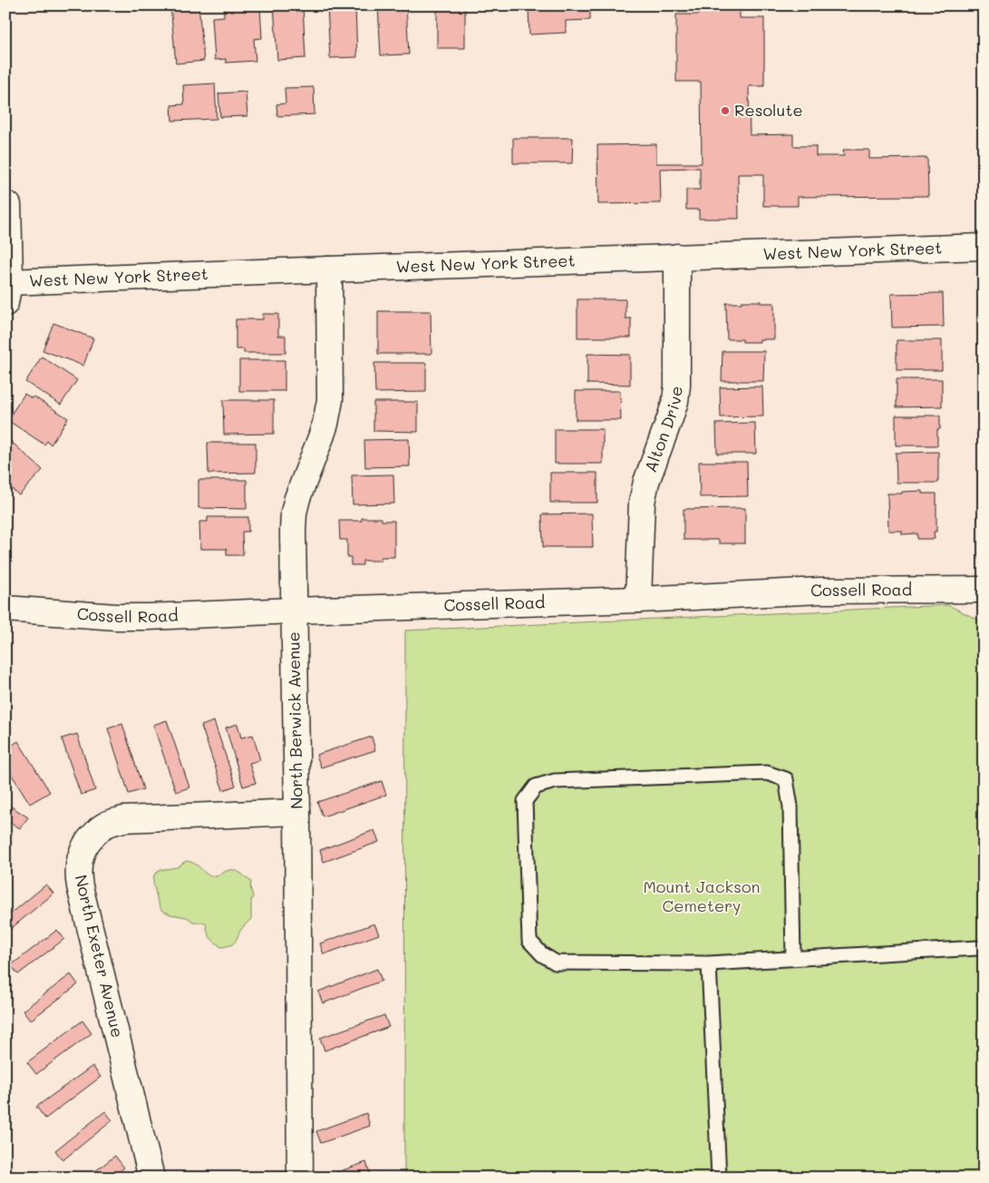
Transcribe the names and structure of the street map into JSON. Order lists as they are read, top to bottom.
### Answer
{
  "streets": {
    "street": [
      "West New York Street",
      "Alton Drive",
      "Cossell Road",
      "North Berwick Avenue",
      "North Exeter Avenue"
    ]
  },
  "crossings": [
    ["West New York Street", "Alton Drive"],
    ["West New York Street", "North Berwick Avenue"],
    ["Alton Drive", "Cossell Road"],
    ["Cossell Road", "North Berwick Avenue"],
    ["North Berwick Avenue", "North Exeter Avenue"]
  ],
  "parks": ["Mount Jackson Cemetery"],
  "places": ["Resolute"]
}
